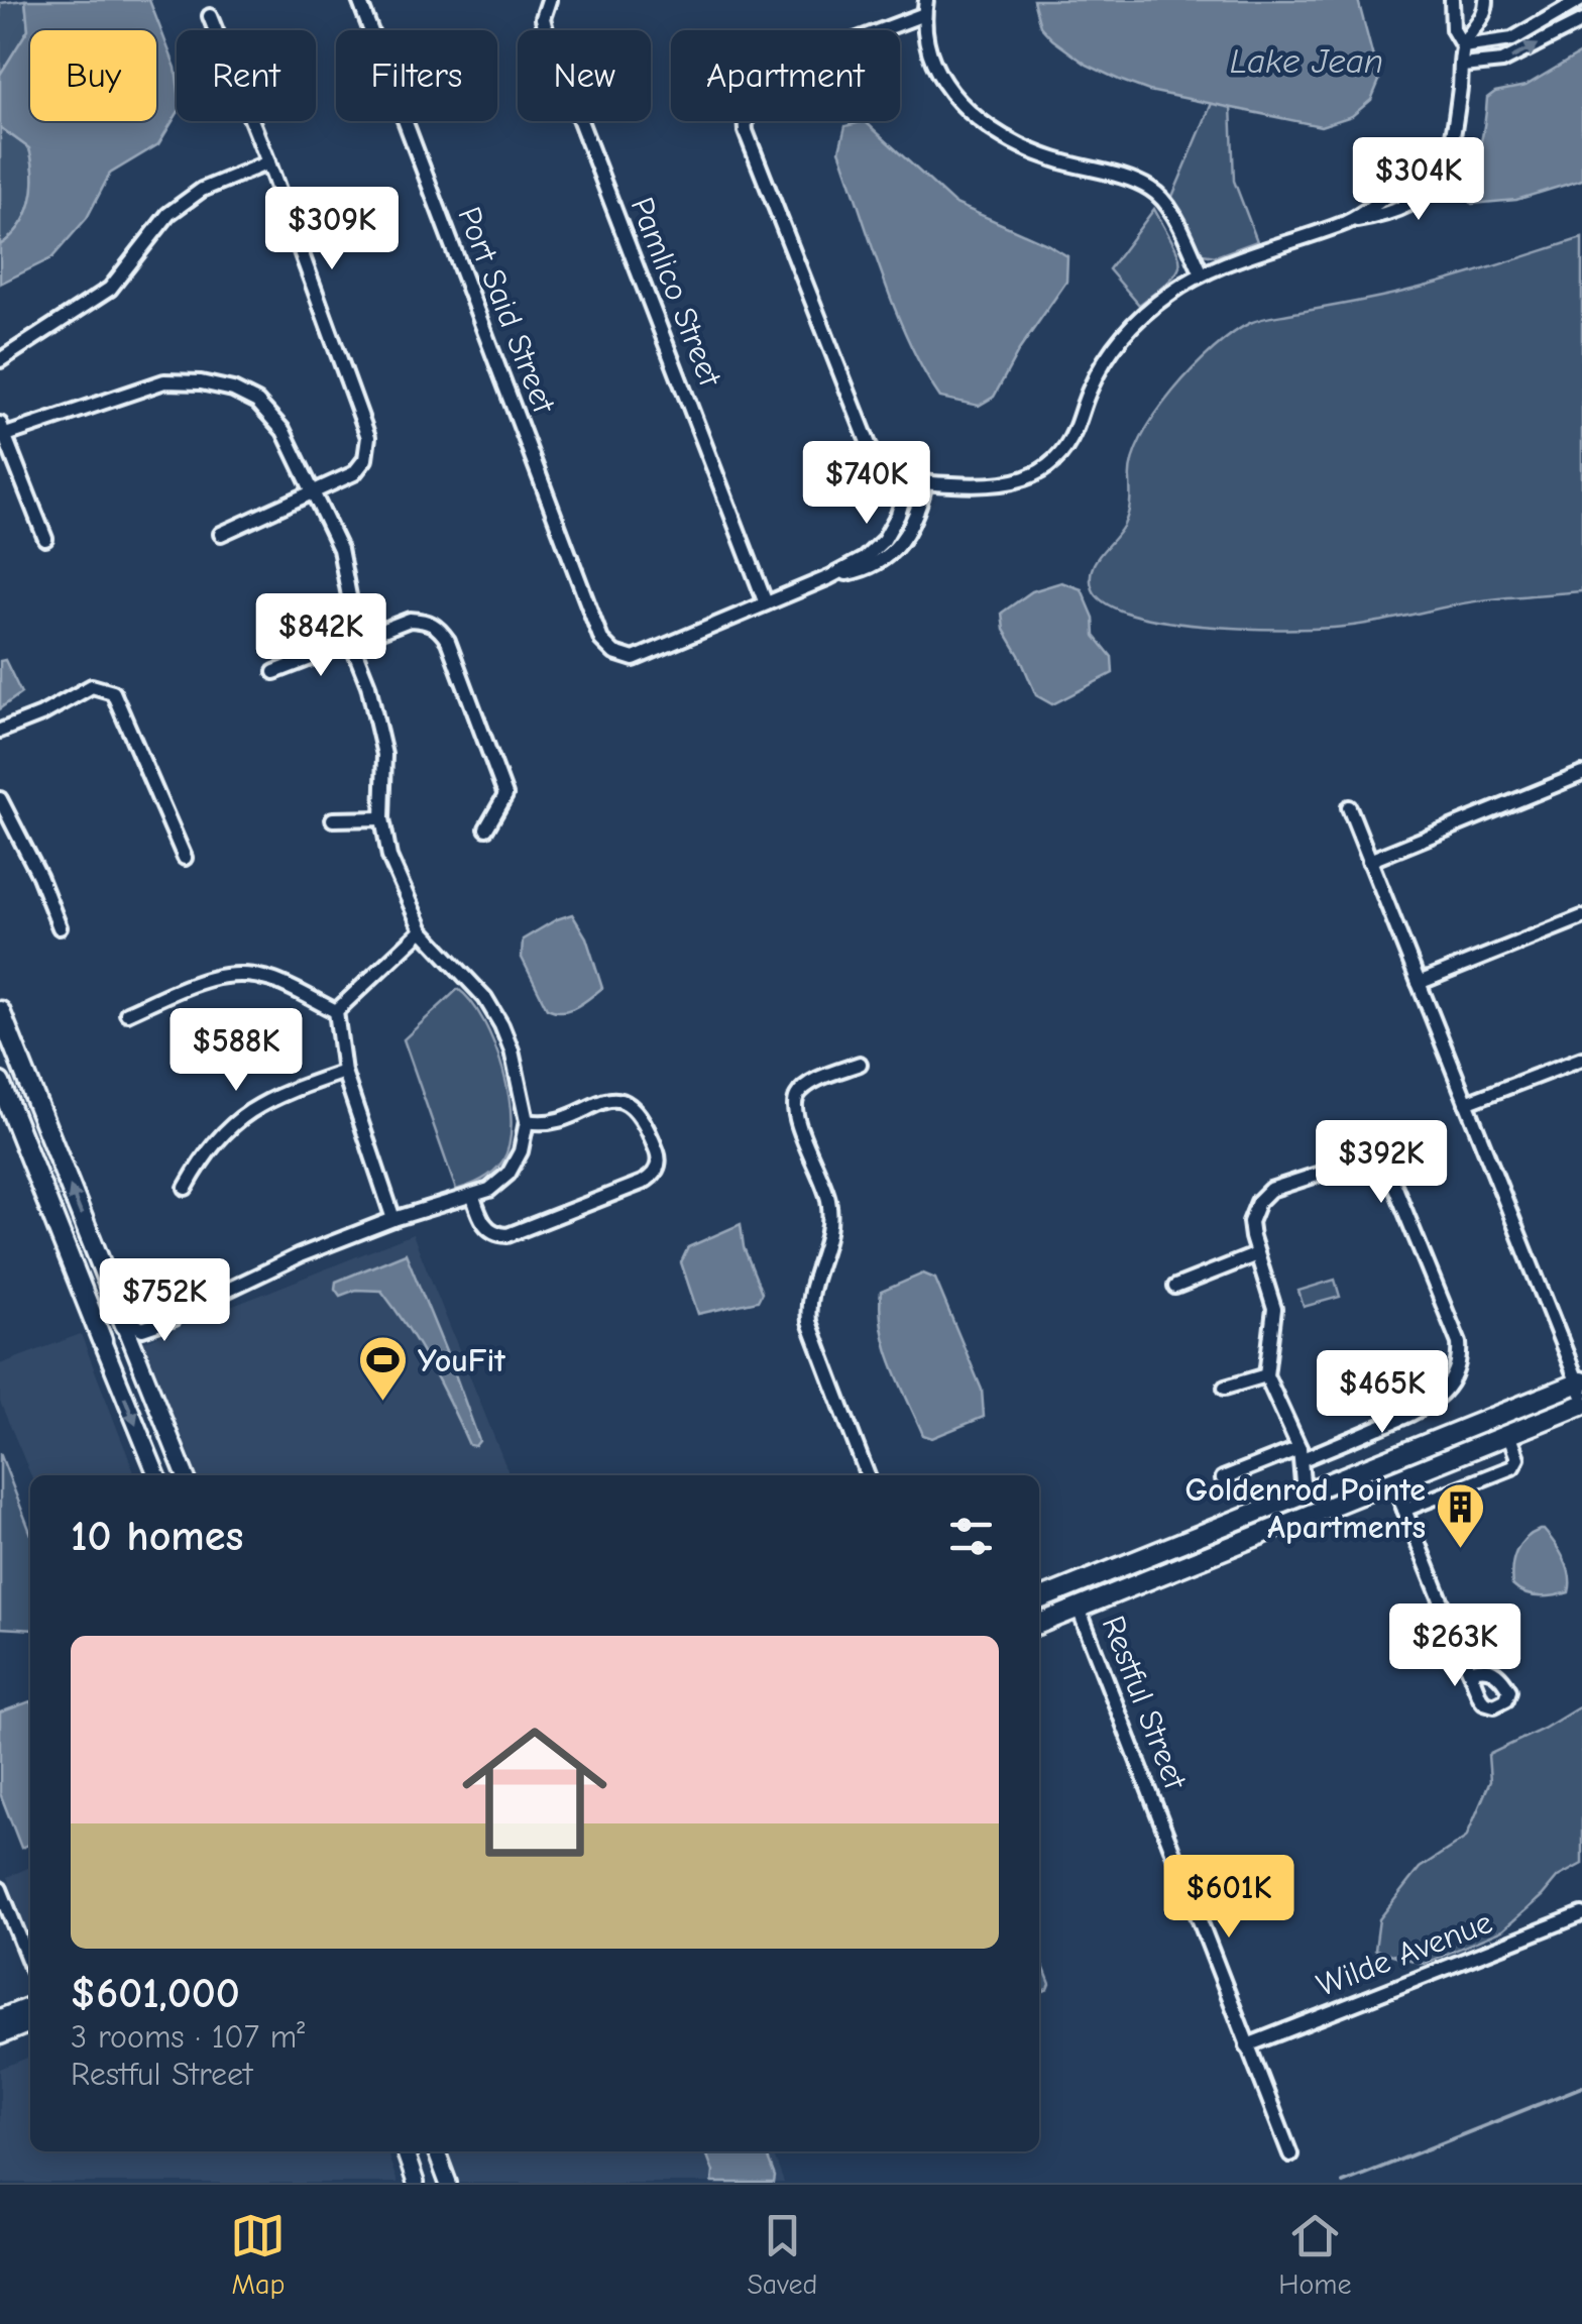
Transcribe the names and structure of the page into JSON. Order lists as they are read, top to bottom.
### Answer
{
  "streets": {
    "street": [
      "Pamlico Street",
      "Port Said Street",
      "Restful Street",
      "Wilde Avenue"
    ]
  },
  "crossings": [
    ["Pamlico Street", "Port Said Street"],
    ["Restful Street", "Wilde Avenue"]
  ],
  "water": ["Lake Jean"],
  "places": {
    "sports": ["YouFit"],
    "building": ["Goldenrod Pointe Apartments"]
  },
  "page": {
    "chip": [
      "Buy",
      "Rent",
      "Filters",
      "New",
      "Apartment"
    ],
    "price": [
      "$304K",
      "$309K",
      "$740K",
      "$842K",
      "$588K",
      "$392K",
      "$752K",
      "$465K",
      "$263K",
      "$601K"
    ],
    "heading": "10 homes",
    "list": [
      {
        "name": "$601,000",
        "note": "3 rooms · 107 m² · Restful Street"
      }
    ],
    "tabs": ["Map", "Saved", "Home"]
  }
}
